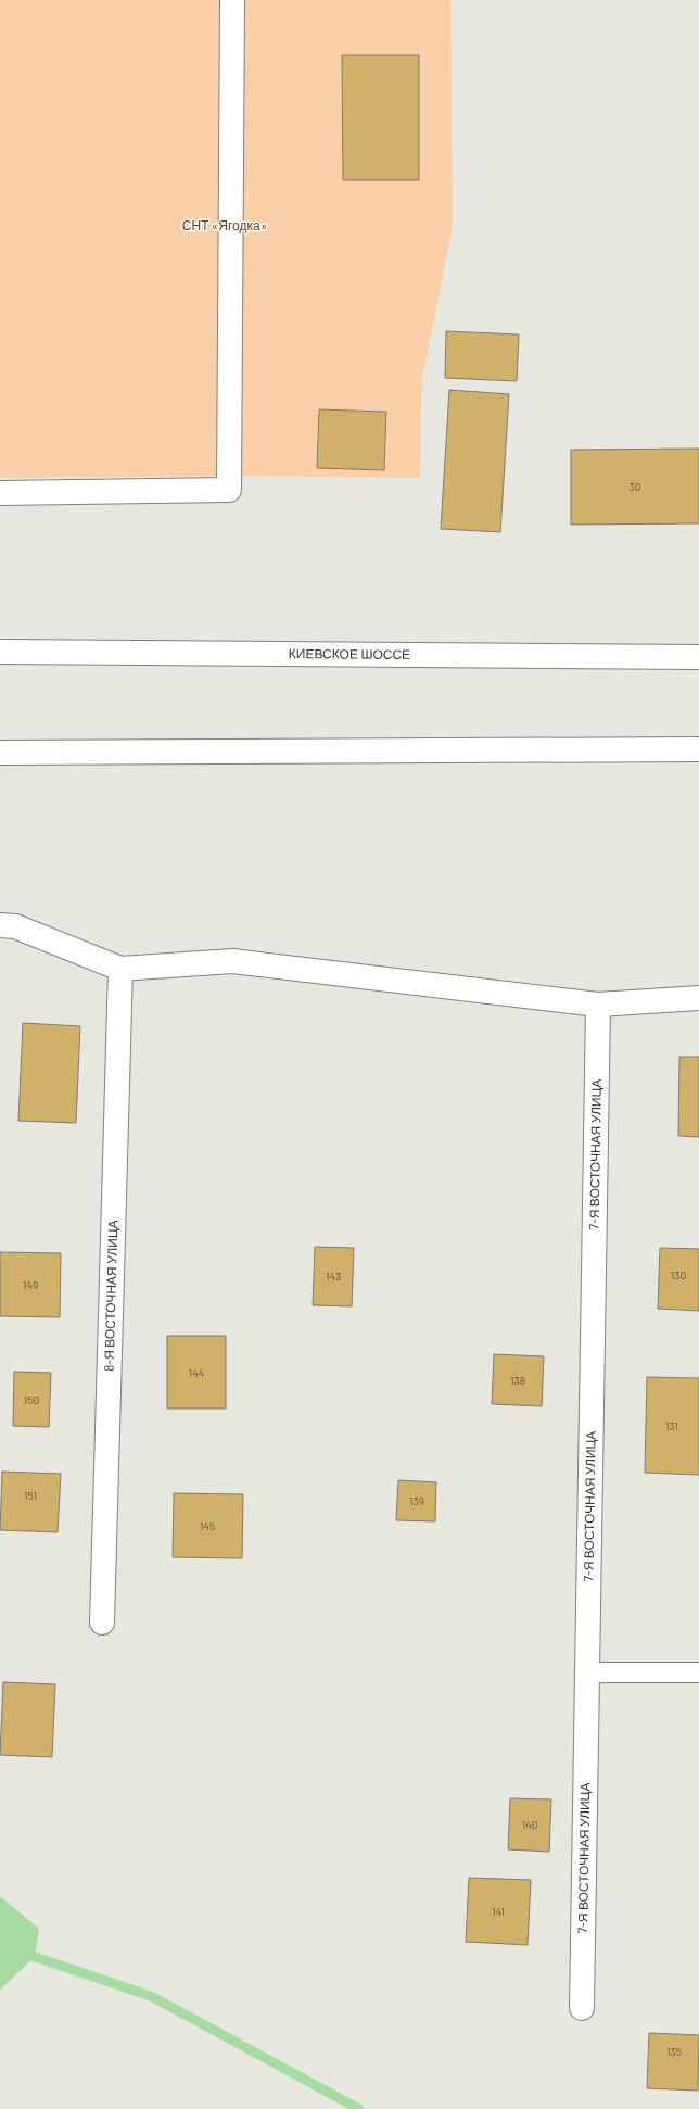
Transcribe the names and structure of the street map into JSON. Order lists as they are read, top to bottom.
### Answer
{
  "streets": {
    "main road": ["КИЕВСКОЕ ШОССЕ", "7-Я ВОСТОЧНАЯ УЛИЦА", "8-Я ВОСТОЧНАЯ УЛИЦА"]
  },
  "parks": ["СНТ «Ягодка»"],
  "house_numbers": [
    "30",
    "130",
    "143",
    "149",
    "144",
    "138",
    "150",
    "131",
    "151",
    "139",
    "145",
    "140",
    "141",
    "135"
  ]
}
